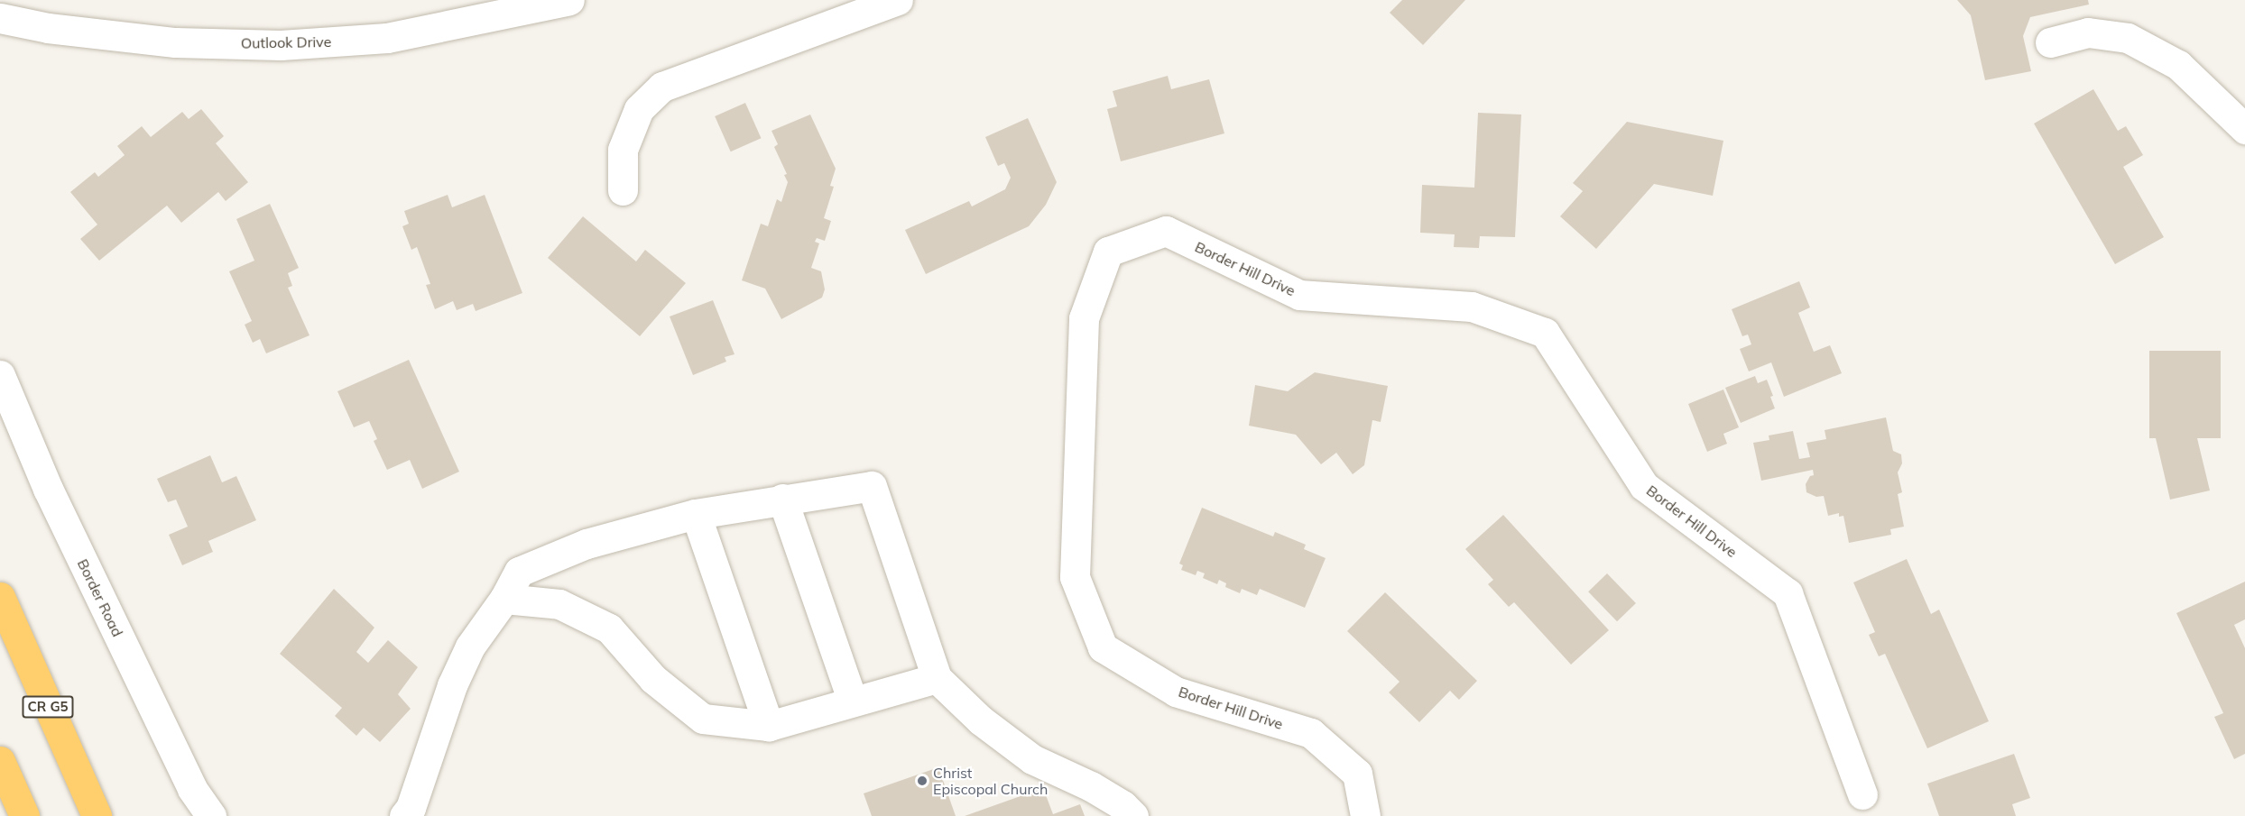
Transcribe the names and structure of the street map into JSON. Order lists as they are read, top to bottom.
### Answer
{
  "streets": {
    "highway": ["CR G5"],
    "street": ["Outlook Drive", "Border Hill Drive", "Border Road"]
  },
  "places": ["Christ Episcopal Church"]
}
